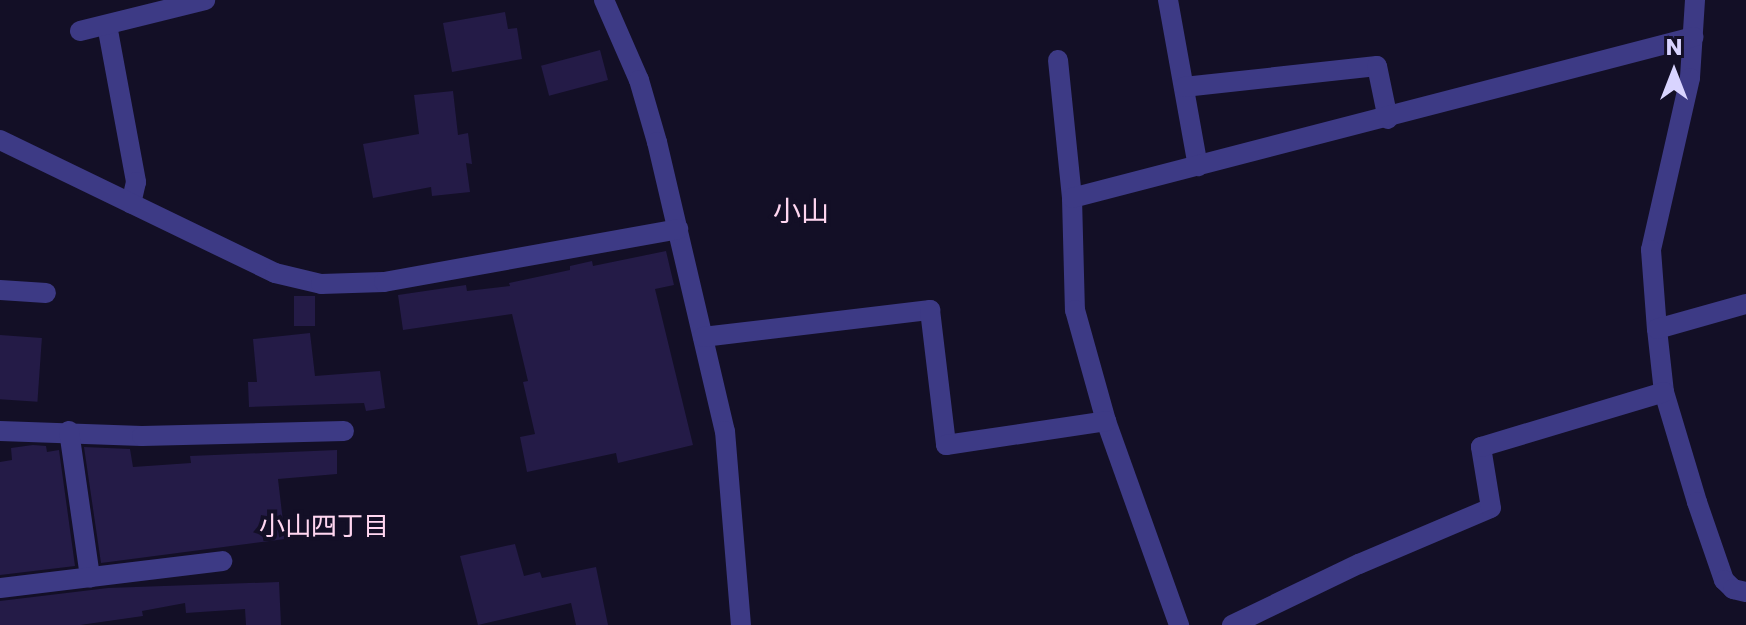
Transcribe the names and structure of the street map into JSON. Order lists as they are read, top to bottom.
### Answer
{
  "districts": ["小山", "小山四丁目"],
  "north": "top"
}
